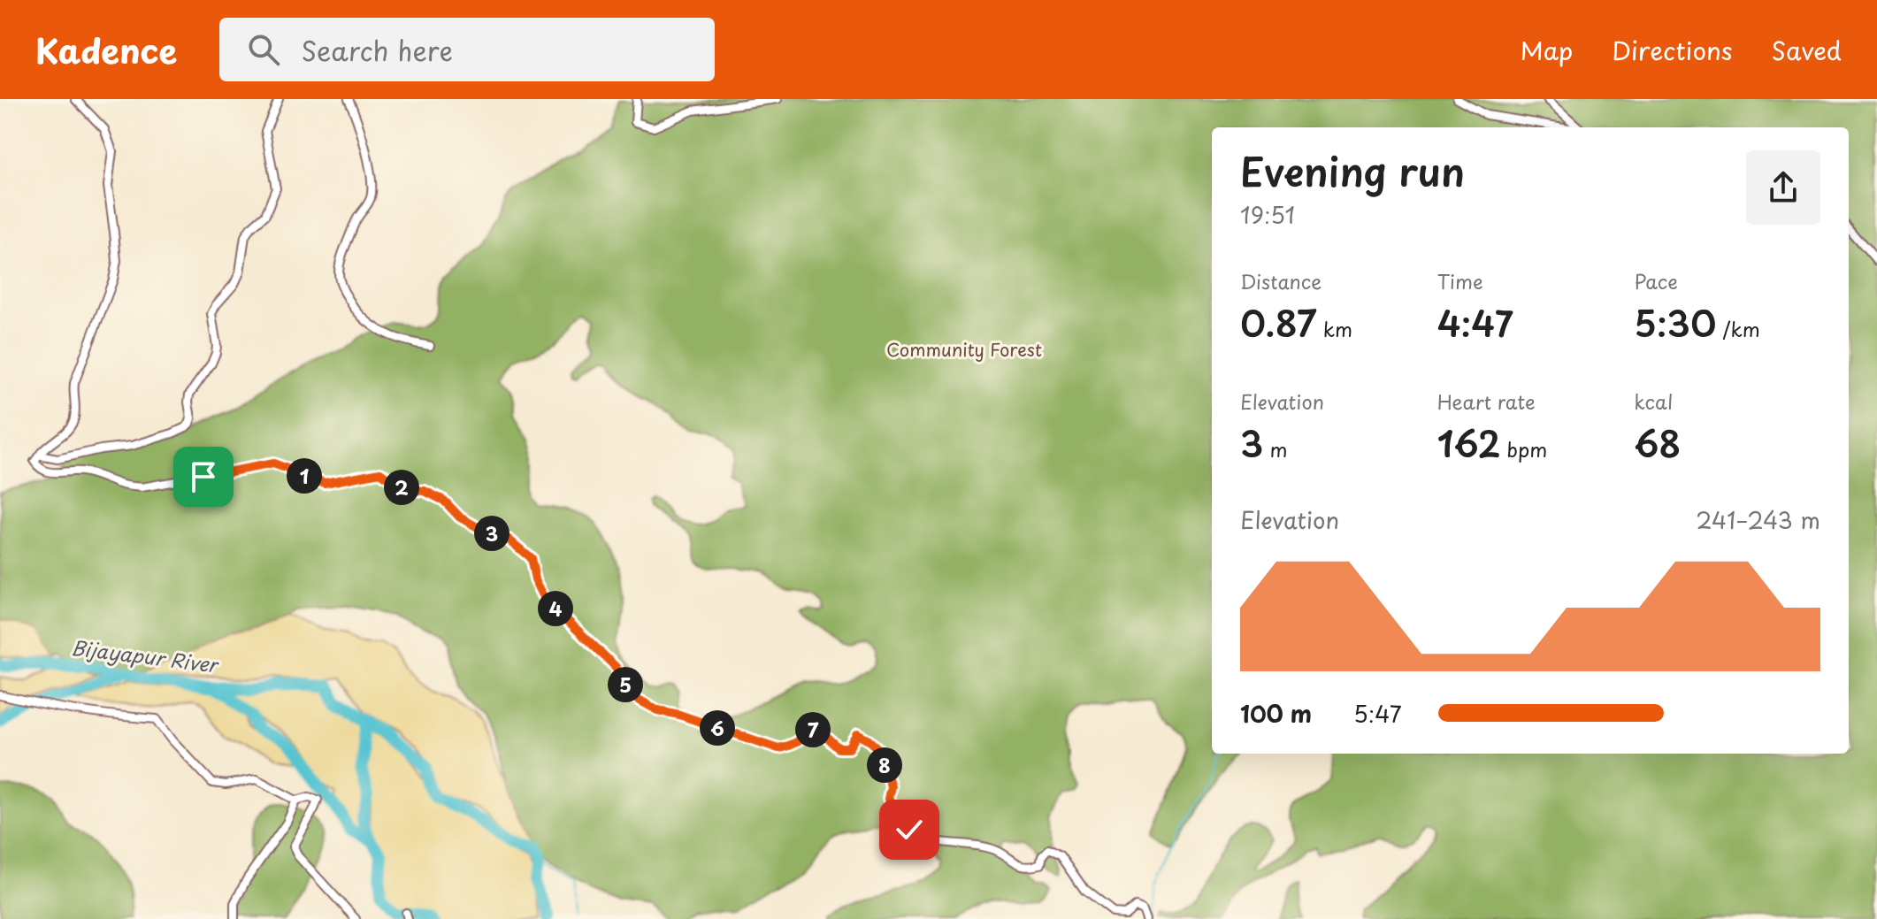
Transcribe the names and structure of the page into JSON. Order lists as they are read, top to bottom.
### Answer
{
  "water": ["Bijayapur River"],
  "parks": ["Community Forest"],
  "page": {
    "header": "Kadence",
    "search": "Search here",
    "nav": ["Map", "Directions", "Saved"],
    "heading": ["Evening run", "19:51"],
    "stats": [
      ["Distance", "0.87 km"],
      ["Time", "4:47"],
      ["Pace", "5:30 /km"],
      ["Elevation", "3 m"],
      ["Heart rate", "162 bpm"],
      ["kcal", "68"]
    ],
    "pins": [
      "1",
      "2",
      "3",
      "4",
      "5",
      "6",
      "7",
      "8"
    ],
    "chart": ["Elevation", "241–243 m"],
    "list": [
      {
        "name": "100 m",
        "note": "5:47"
      }
    ]
  }
}
